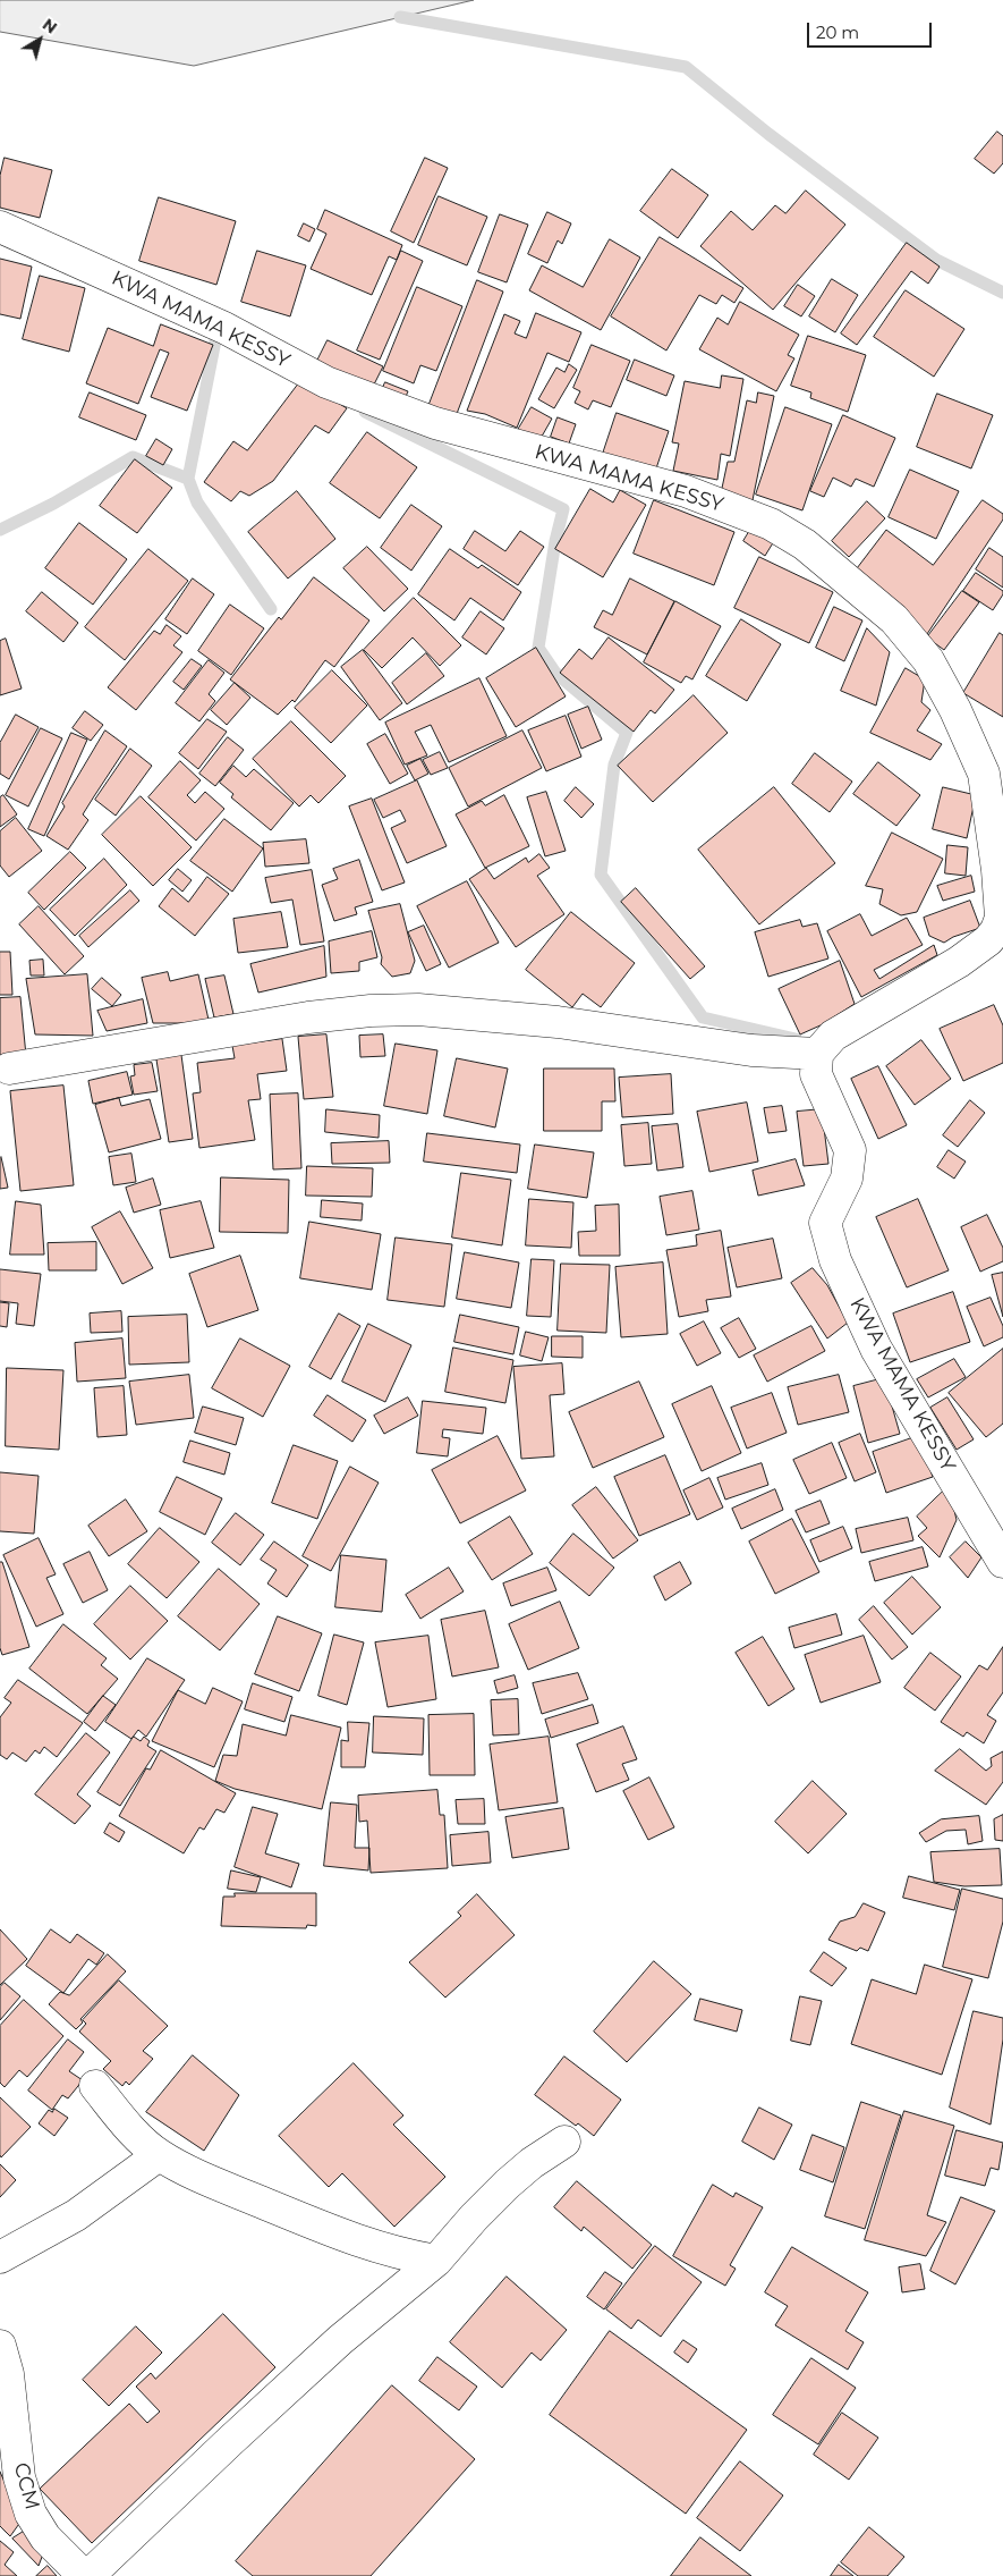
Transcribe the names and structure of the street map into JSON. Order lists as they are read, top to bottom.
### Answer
{
  "streets": {
    "street": ["KWA MAMA KESSY", "CCM"]
  },
  "scale_bar": "20 m",
  "north": "top right"
}
